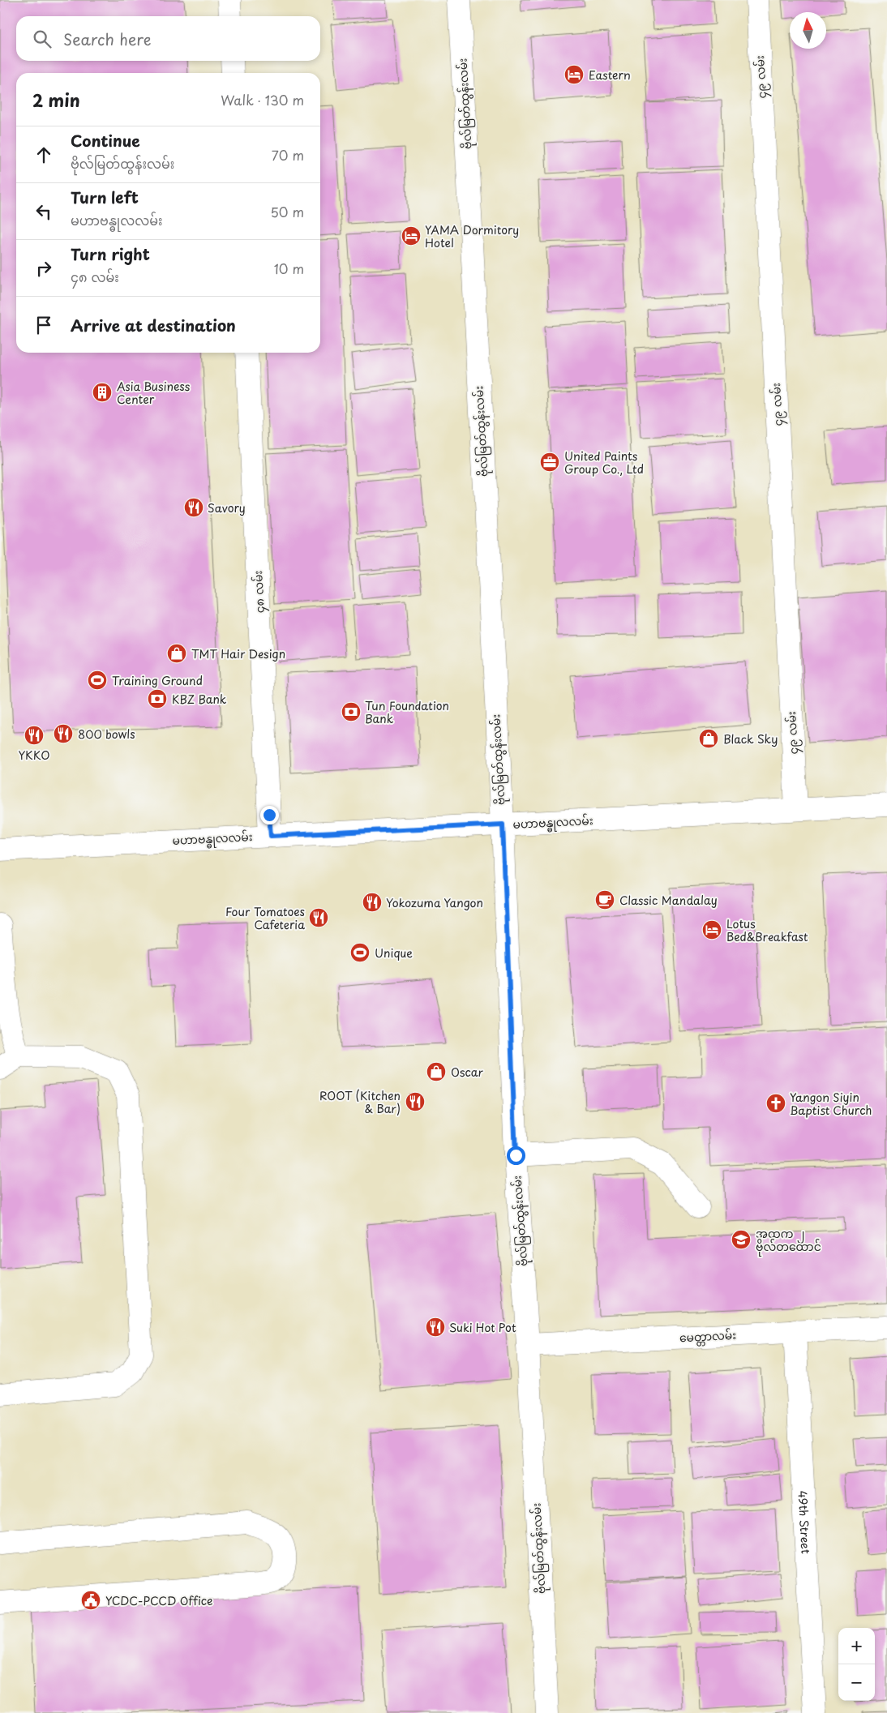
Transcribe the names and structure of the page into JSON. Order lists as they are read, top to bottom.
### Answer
{
  "streets": {
    "main road": [
      "၄၉ လမ်း",
      "ဗိုလ်မြတ်ထွန်းလမ်း",
      "၄၈ လမ်း",
      "မဟာဗန္ဓုလလမ်း",
      "မေတ္တာလမ်း",
      "49th Street"
    ]
  },
  "crossings": [
    ["၄၉ လမ်း", "မဟာဗန္ဓုလလမ်း"],
    ["ဗိုလ်မြတ်ထွန်းလမ်း", "မဟာဗန္ဓုလလမ်း"],
    ["ဗိုလ်မြတ်ထွန်းလမ်း", "မေတ္တာလမ်း"],
    ["၄၈ လမ်း", "မဟာဗန္ဓုလလမ်း"],
    ["မေတ္တာလမ်း", "49th Street"]
  ],
  "places": {
    "hotel": ["Eastern", "YAMA Dormitory Hotel", "Lotus Bed&Breakfast"],
    "building": ["Asia Business Center"],
    "office": ["United Paints Group Co., Ltd"],
    "restaurant": [
      "Savory",
      "800 bowls",
      "YKKO",
      "Yokozuma Yangon",
      "Four Tomatoes Cafeteria",
      "ROOT (Kitchen & Bar)",
      "Suki Hot Pot"
    ],
    "shop": ["TMT Hair Design", "Black Sky", "Oscar"],
    "sports": ["Training Ground", "Unique"],
    "bank": ["KBZ Bank", "Tun Foundation Bank"],
    "cafe": ["Classic Mandalay"],
    "church": ["Yangon Siyin Baptist Church"],
    "school or university": ["အထက ၂ ဗိုလ်တထောင်"],
    "public building": ["YCDC-PCCD Office"]
  },
  "north": "top",
  "page": {
    "search": "Search here",
    "heading": ["2 min", "Walk · 130 m"],
    "list": [
      ["Continue", "ဗိုလ်မြတ်ထွန်းလမ်း", "70 m"],
      ["Turn left", "မဟာဗန္ဓုလလမ်း", "50 m"],
      ["Turn right", "၄၈ လမ်း", "10 m"],
      "Arrive at destination"
    ],
    "map_buttons": ["+", "−"]
  }
}
